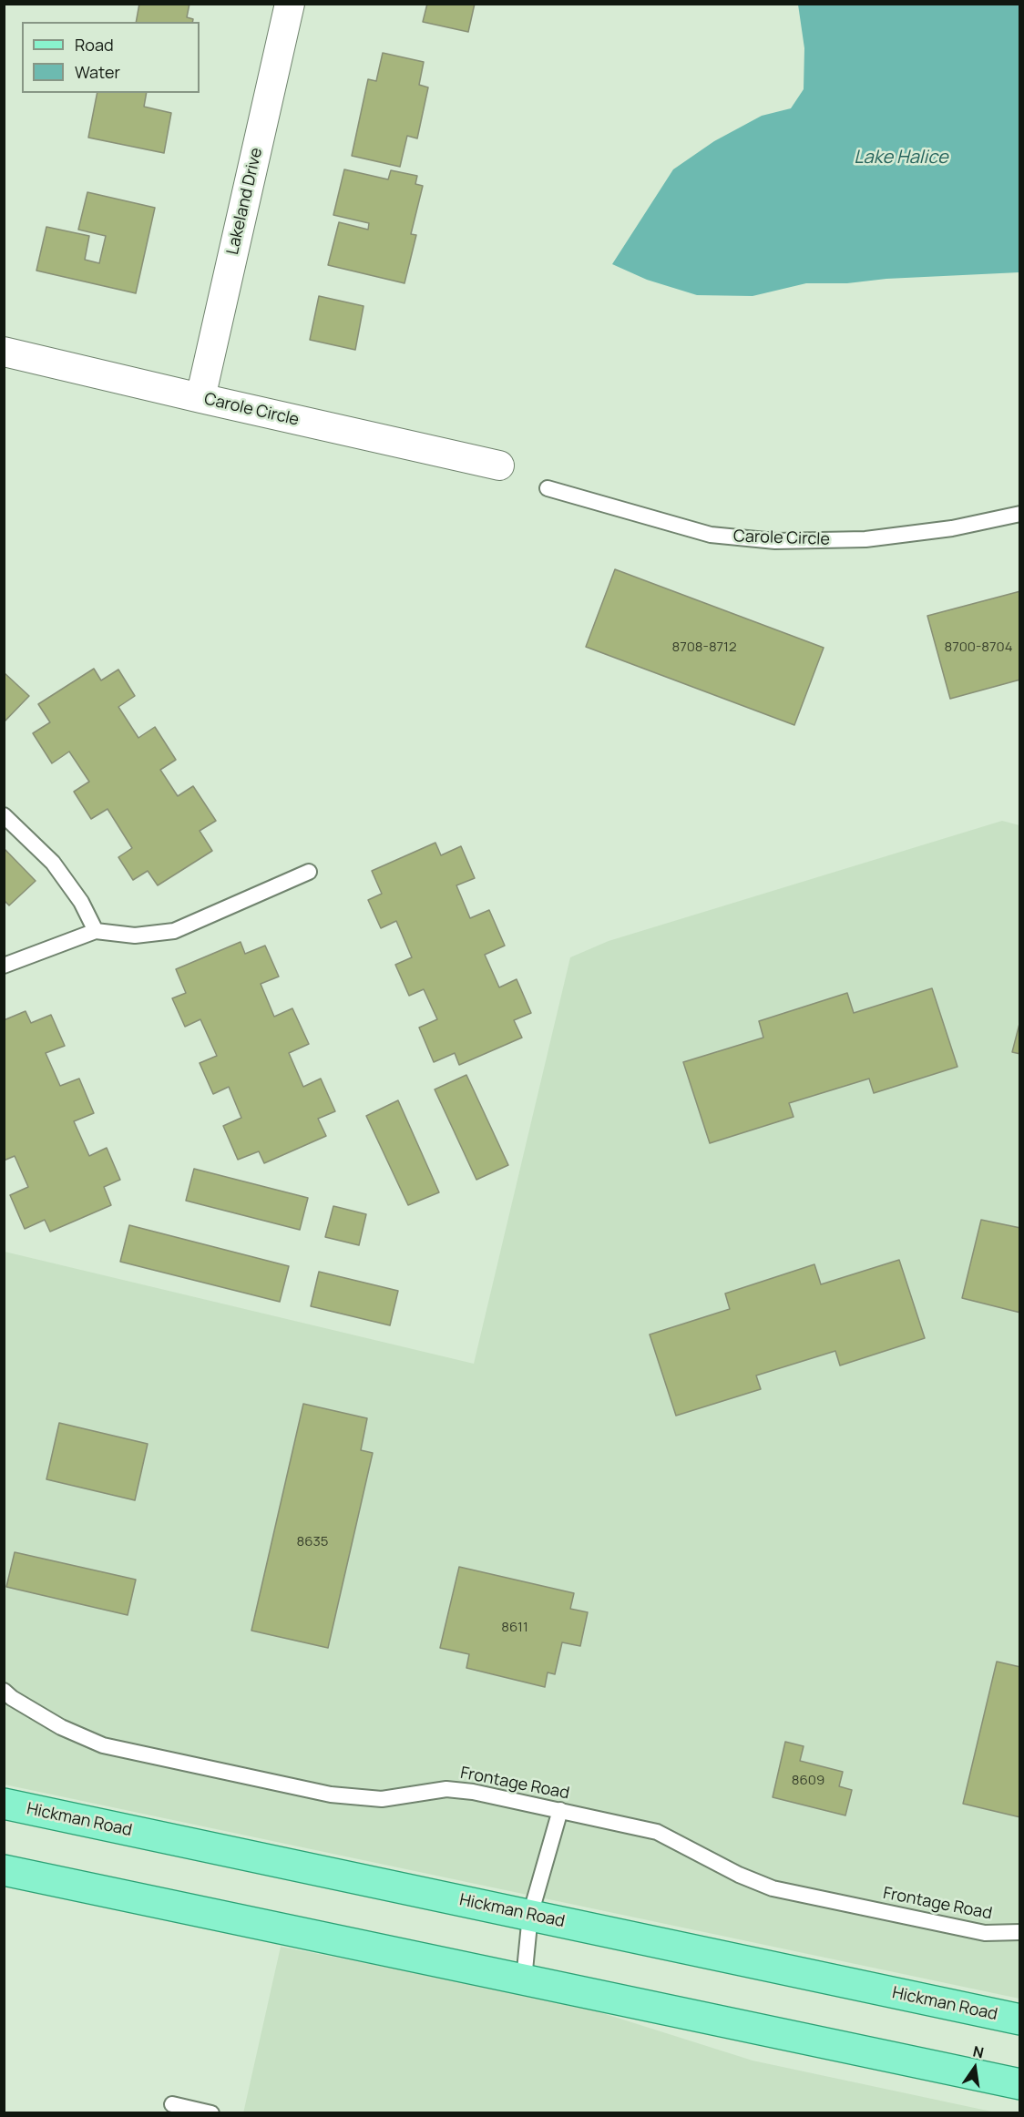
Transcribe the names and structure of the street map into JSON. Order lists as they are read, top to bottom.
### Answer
{
  "streets": {
    "main road": ["Hickman Road"],
    "street": ["Lakeland Drive", "Carole Circle"],
    "lane": ["Frontage Road"]
  },
  "crossings": [
    ["Lakeland Drive", "Carole Circle"]
  ],
  "water": ["Lake Halice"],
  "house_numbers": [
    "8708-8712",
    "8700-8704",
    "8635",
    "8611",
    "8609"
  ],
  "legend": ["Road", "Water"],
  "north": "top"
}
